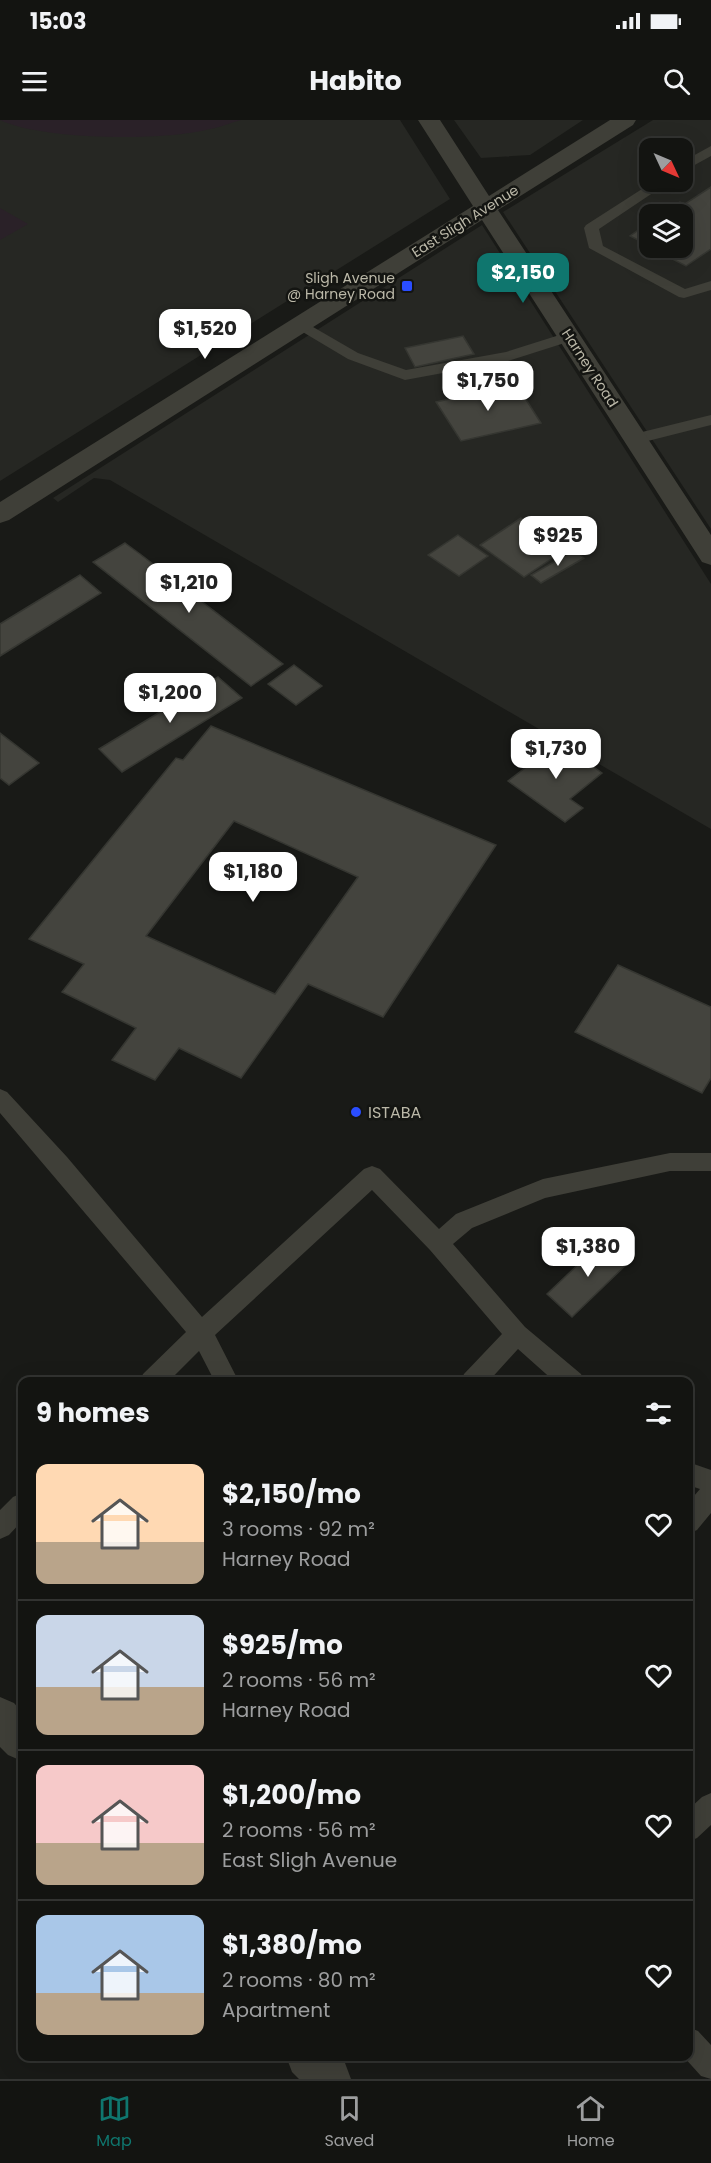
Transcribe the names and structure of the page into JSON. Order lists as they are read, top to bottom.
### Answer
{
  "streets": {
    "street": ["East Sligh Avenue", "Harney Road"]
  },
  "crossings": [
    ["East Sligh Avenue", "Harney Road"]
  ],
  "places": {
    "transit": ["Sligh Avenue @ Harney Road"],
    "other": ["ISTABA"]
  },
  "north": "bottom right",
  "page": {
    "status": "15:03",
    "header": "Habito",
    "price": [
      "$2,150",
      "$1,520",
      "$1,750",
      "$925",
      "$1,210",
      "$1,200",
      "$1,730",
      "$1,180",
      "$1,380"
    ],
    "heading": "9 homes",
    "list": [
      {
        "name": "$2,150/mo",
        "note": "3 rooms · 92 m² · Harney Road"
      },
      {
        "name": "$925/mo",
        "note": "2 rooms · 56 m² · Harney Road"
      },
      {
        "name": "$1,200/mo",
        "note": "2 rooms · 56 m² · East Sligh Avenue"
      },
      {
        "name": "$1,380/mo",
        "note": "2 rooms · 80 m² · Apartment"
      }
    ],
    "tabs": ["Map", "Saved", "Home"]
  }
}
